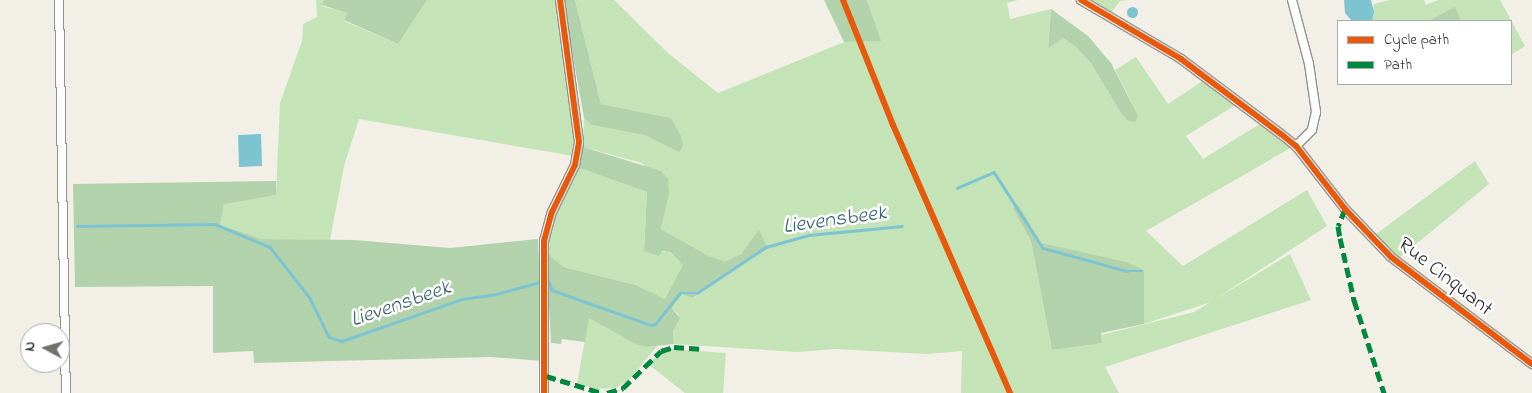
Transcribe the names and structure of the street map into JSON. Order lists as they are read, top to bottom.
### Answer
{
  "streets": {
    "street": ["Rue Cinquant"]
  },
  "water": ["Lievensbeek"],
  "legend": ["Cycle path", "Path"],
  "north": "left"
}
